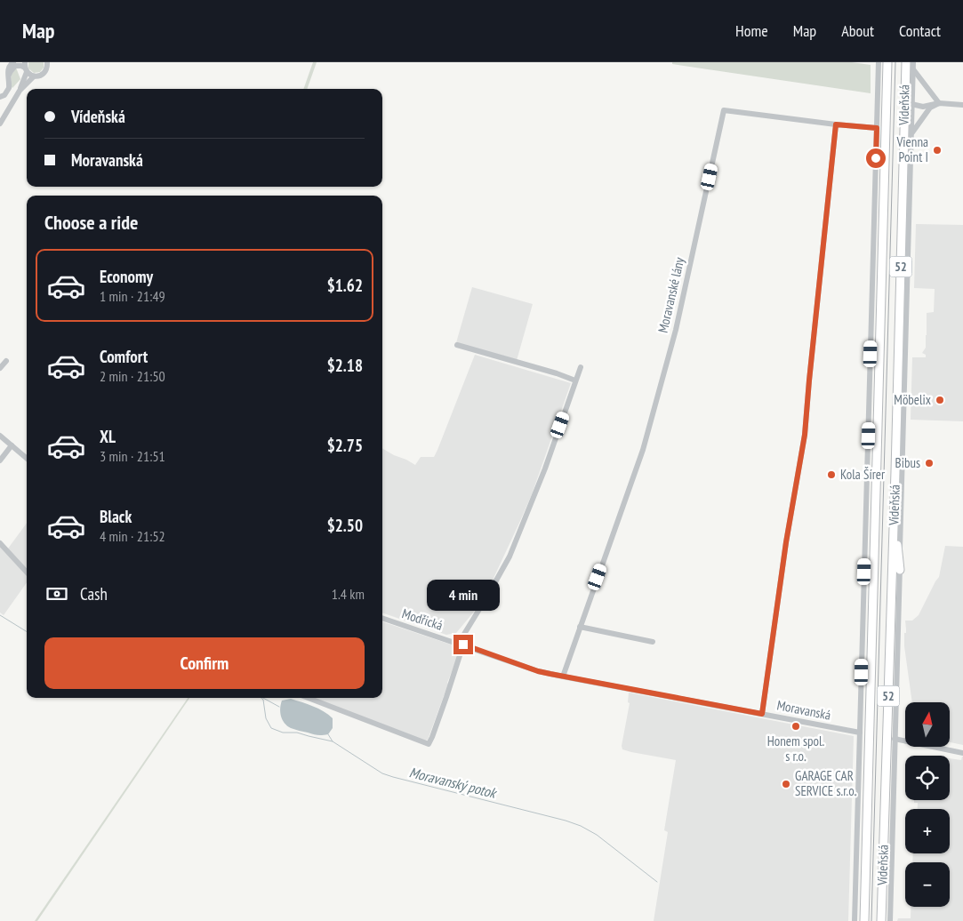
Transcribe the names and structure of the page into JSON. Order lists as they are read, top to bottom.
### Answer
{
  "streets": {
    "highway": ["Vídeňská", "52"],
    "street": ["Moravanské lány", "Modřická", "Moravanská"]
  },
  "crossings": [
    ["Vídeňská", "Moravanské lány"],
    ["Vídeňská", "Moravanská"],
    ["Moravanské lány", "Moravanská"],
    ["Modřická", "Moravanská"]
  ],
  "water": ["Moravanský potok"],
  "places": [
    "Vienna Point I",
    "Möbelix",
    "Bibus",
    "Kola Šírer",
    "Honem spol. s r.o.",
    "GARAGE CAR SERVICE s.r.o."
  ],
  "north": "top",
  "page": {
    "header": "Map",
    "nav": [
      "Home",
      "Map",
      "About",
      "Contact"
    ],
    "banner": ["Vídeňská", "Moravanská"],
    "heading": "Choose a ride",
    "list": [
      {
        "name": "Economy",
        "note": "1 min · 21:49",
        "value": "$1.62"
      },
      {
        "name": "Comfort",
        "note": "2 min · 21:50",
        "value": "$2.18"
      },
      {
        "name": "XL",
        "note": "3 min · 21:51",
        "value": "$2.75"
      },
      {
        "name": "Black",
        "note": "4 min · 21:52",
        "value": "$2.50"
      }
    ],
    "pay": ["Cash", "1.4 km"],
    "bubble": "4 min",
    "buttons": "Confirm",
    "map_buttons": ["+", "−"]
  }
}
